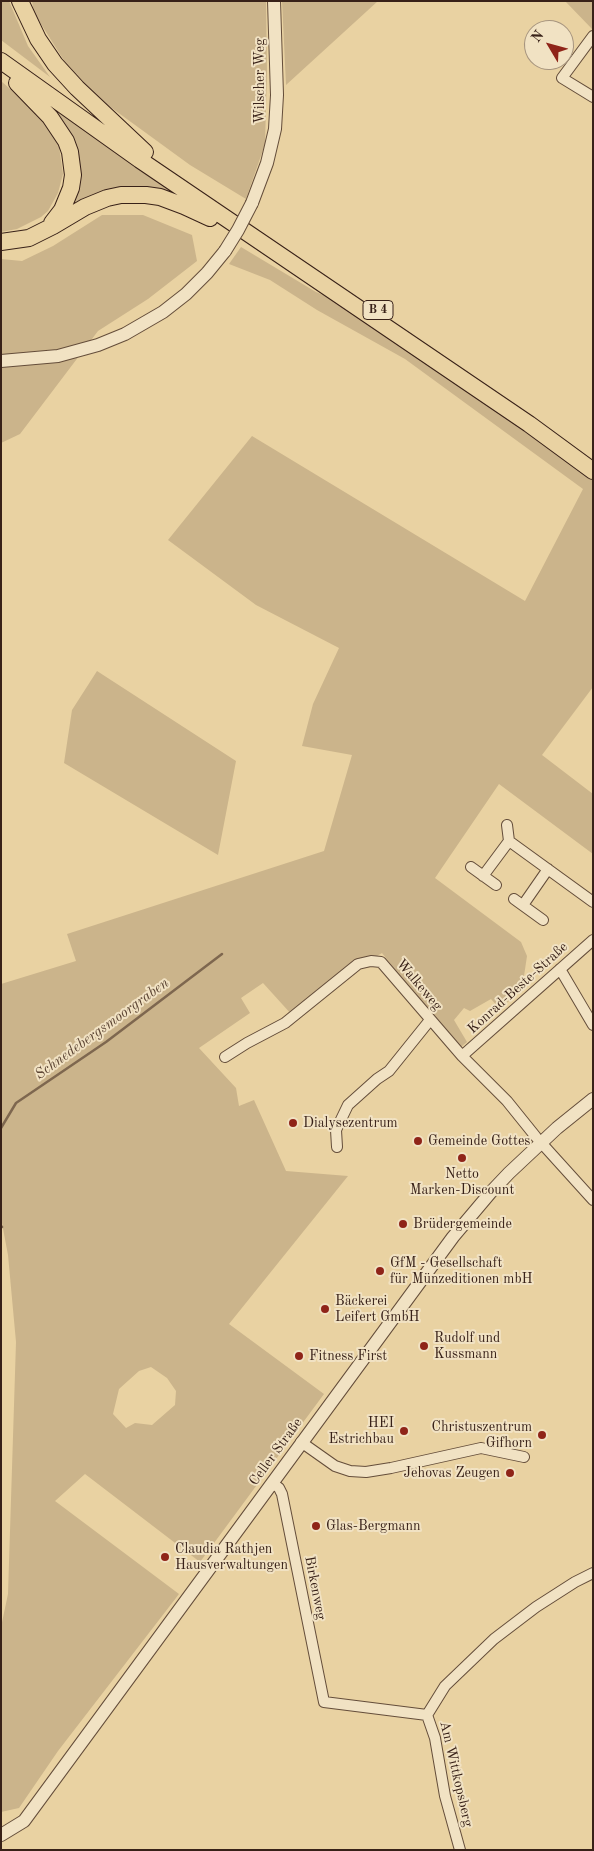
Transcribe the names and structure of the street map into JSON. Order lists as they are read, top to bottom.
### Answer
{
  "streets": {
    "highway": ["B 4"],
    "street": [
      "Wilscher Weg",
      "Walkeweg",
      "Konrad-Beste-Straße",
      "Celler Straße",
      "Birkenweg",
      "Am Wittkopsberg"
    ]
  },
  "crossings": [
    ["Walkeweg", "Konrad-Beste-Straße"],
    ["Walkeweg", "Celler Straße"],
    ["Celler Straße", "Birkenweg"],
    ["Birkenweg", "Am Wittkopsberg"]
  ],
  "water": ["Schnedebergsmoorgraben"],
  "places": [
    "Dialysezentrum",
    "Gemeinde Gottes",
    "Netto Marken-Discount",
    "Brüdergemeinde",
    "GfM - Gesellschaft für Münzeditionen mbH",
    "Bäckerei Leifert GmbH",
    "Rudolf und Kussmann",
    "Fitness First",
    "HEI Estrichbau",
    "Christuszentrum Gifhorn",
    "Jehovas Zeugen",
    "Glas-Bergmann",
    "Claudia Rathjen Hausverwaltungen"
  ],
  "north": "top left"
}
